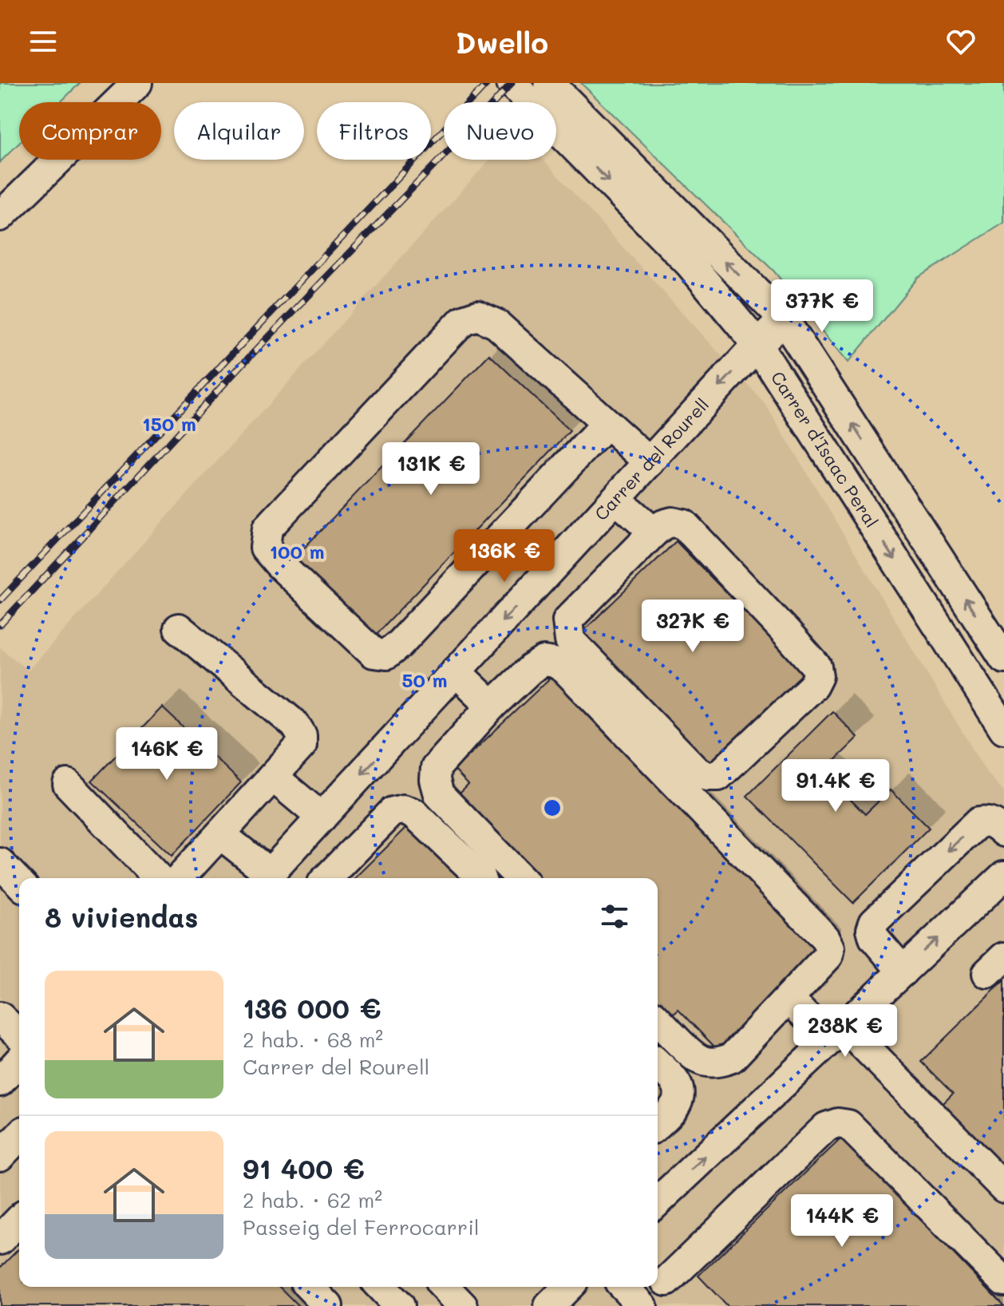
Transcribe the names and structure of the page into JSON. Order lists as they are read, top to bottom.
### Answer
{
  "streets": {
    "street": ["Carrer d'Isaac Peral", "Carrer del Rourell"]
  },
  "crossings": [
    ["Carrer d'Isaac Peral", "Carrer del Rourell"]
  ],
  "one_way": ["Carrer del Rourell"],
  "page": {
    "header": "Dwello",
    "chip": [
      "Comprar",
      "Alquilar",
      "Filtros",
      "Nuevo"
    ],
    "price": [
      "377K €",
      "131K €",
      "136K €",
      "327K €",
      "146K €",
      "91.4K €",
      "238K €",
      "144K €"
    ],
    "heading": "8 viviendas",
    "list": [
      {
        "name": "136 000 €",
        "note": "2 hab. · 68 m² · Carrer del Rourell"
      },
      {
        "name": "91 400 €",
        "note": "2 hab. · 62 m² · Passeig del Ferrocarril"
      }
    ]
  },
  "rings": ["150 m", "100 m", "50 m"]
}
